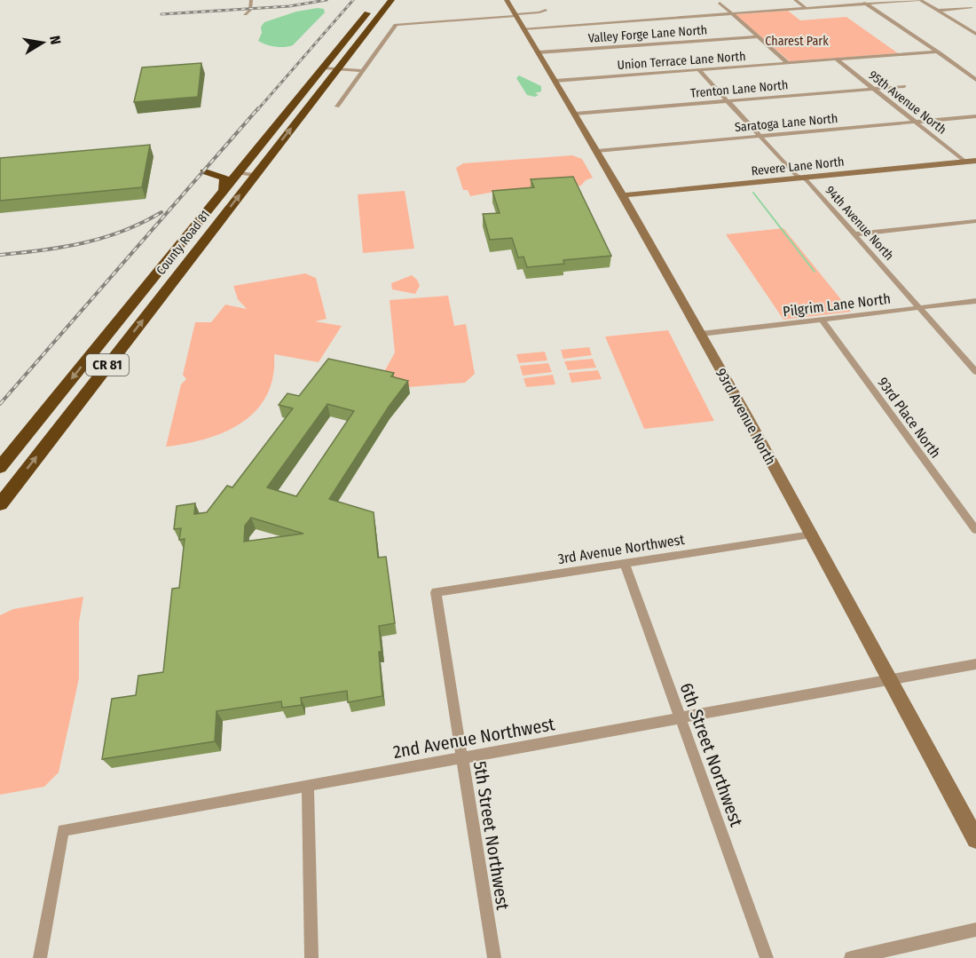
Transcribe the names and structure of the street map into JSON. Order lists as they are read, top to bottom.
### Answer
{
  "streets": {
    "highway": ["County Road 81", "CR 81"],
    "street": [
      "Valley Forge Lane North",
      "Union Terrace Lane North",
      "Trenton Lane North",
      "95th Avenue North",
      "Saratoga Lane North",
      "Revere Lane North",
      "94th Avenue North",
      "Pilgrim Lane North",
      "93rd Avenue North",
      "93rd Place North",
      "3rd Avenue Northwest",
      "2nd Avenue Northwest",
      "6th Street Northwest",
      "5th Street Northwest"
    ]
  },
  "crossings": [
    ["Valley Forge Lane North", "93rd Avenue North"],
    ["Union Terrace Lane North", "95th Avenue North"],
    ["Union Terrace Lane North", "94th Avenue North"],
    ["Union Terrace Lane North", "93rd Avenue North"],
    ["Trenton Lane North", "95th Avenue North"],
    ["Trenton Lane North", "94th Avenue North"],
    ["Trenton Lane North", "93rd Avenue North"],
    ["95th Avenue North", "Saratoga Lane North"],
    ["95th Avenue North", "Revere Lane North"],
    ["Saratoga Lane North", "94th Avenue North"],
    ["Saratoga Lane North", "93rd Avenue North"],
    ["Revere Lane North", "94th Avenue North"],
    ["Revere Lane North", "93rd Avenue North"],
    ["94th Avenue North", "Pilgrim Lane North"],
    ["Pilgrim Lane North", "93rd Avenue North"],
    ["Pilgrim Lane North", "93rd Place North"],
    ["93rd Avenue North", "3rd Avenue Northwest"],
    ["93rd Avenue North", "2nd Avenue Northwest"],
    ["3rd Avenue Northwest", "6th Street Northwest"],
    ["3rd Avenue Northwest", "5th Street Northwest"],
    ["2nd Avenue Northwest", "6th Street Northwest"],
    ["2nd Avenue Northwest", "5th Street Northwest"]
  ],
  "parks": ["Charest Park"],
  "north": "right"
}
